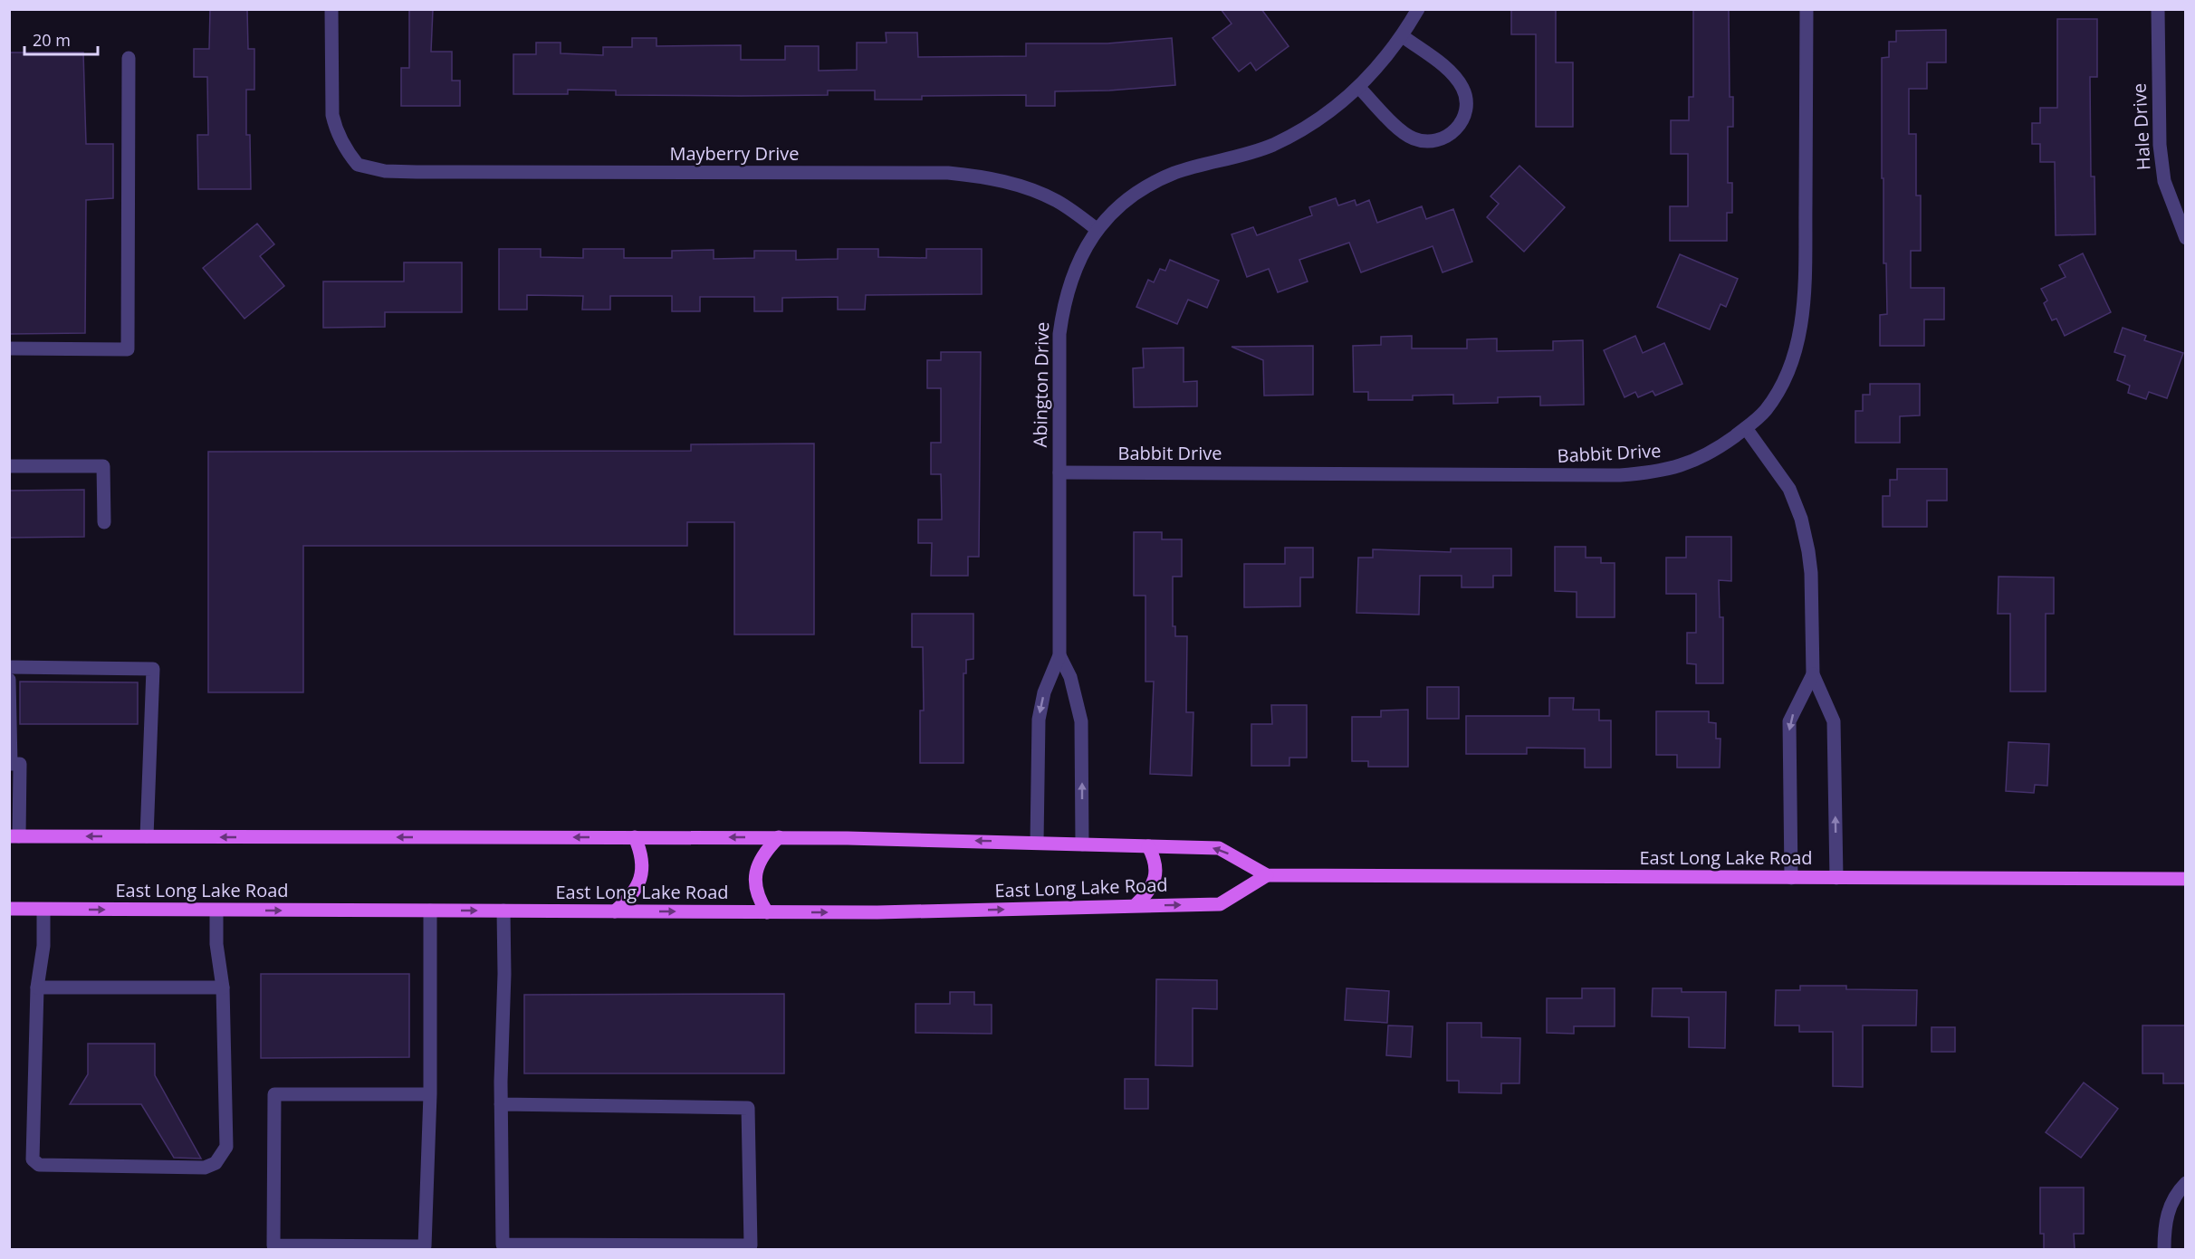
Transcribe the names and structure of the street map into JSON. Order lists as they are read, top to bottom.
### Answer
{
  "streets": {
    "main road": ["East Long Lake Road"],
    "street": [
      "Hale Drive",
      "Mayberry Drive",
      "Abington Drive",
      "Babbit Drive"
    ]
  },
  "crossings": [
    ["Mayberry Drive", "Abington Drive"],
    ["Abington Drive", "Babbit Drive"]
  ],
  "scale_bar": "20 m"
}
